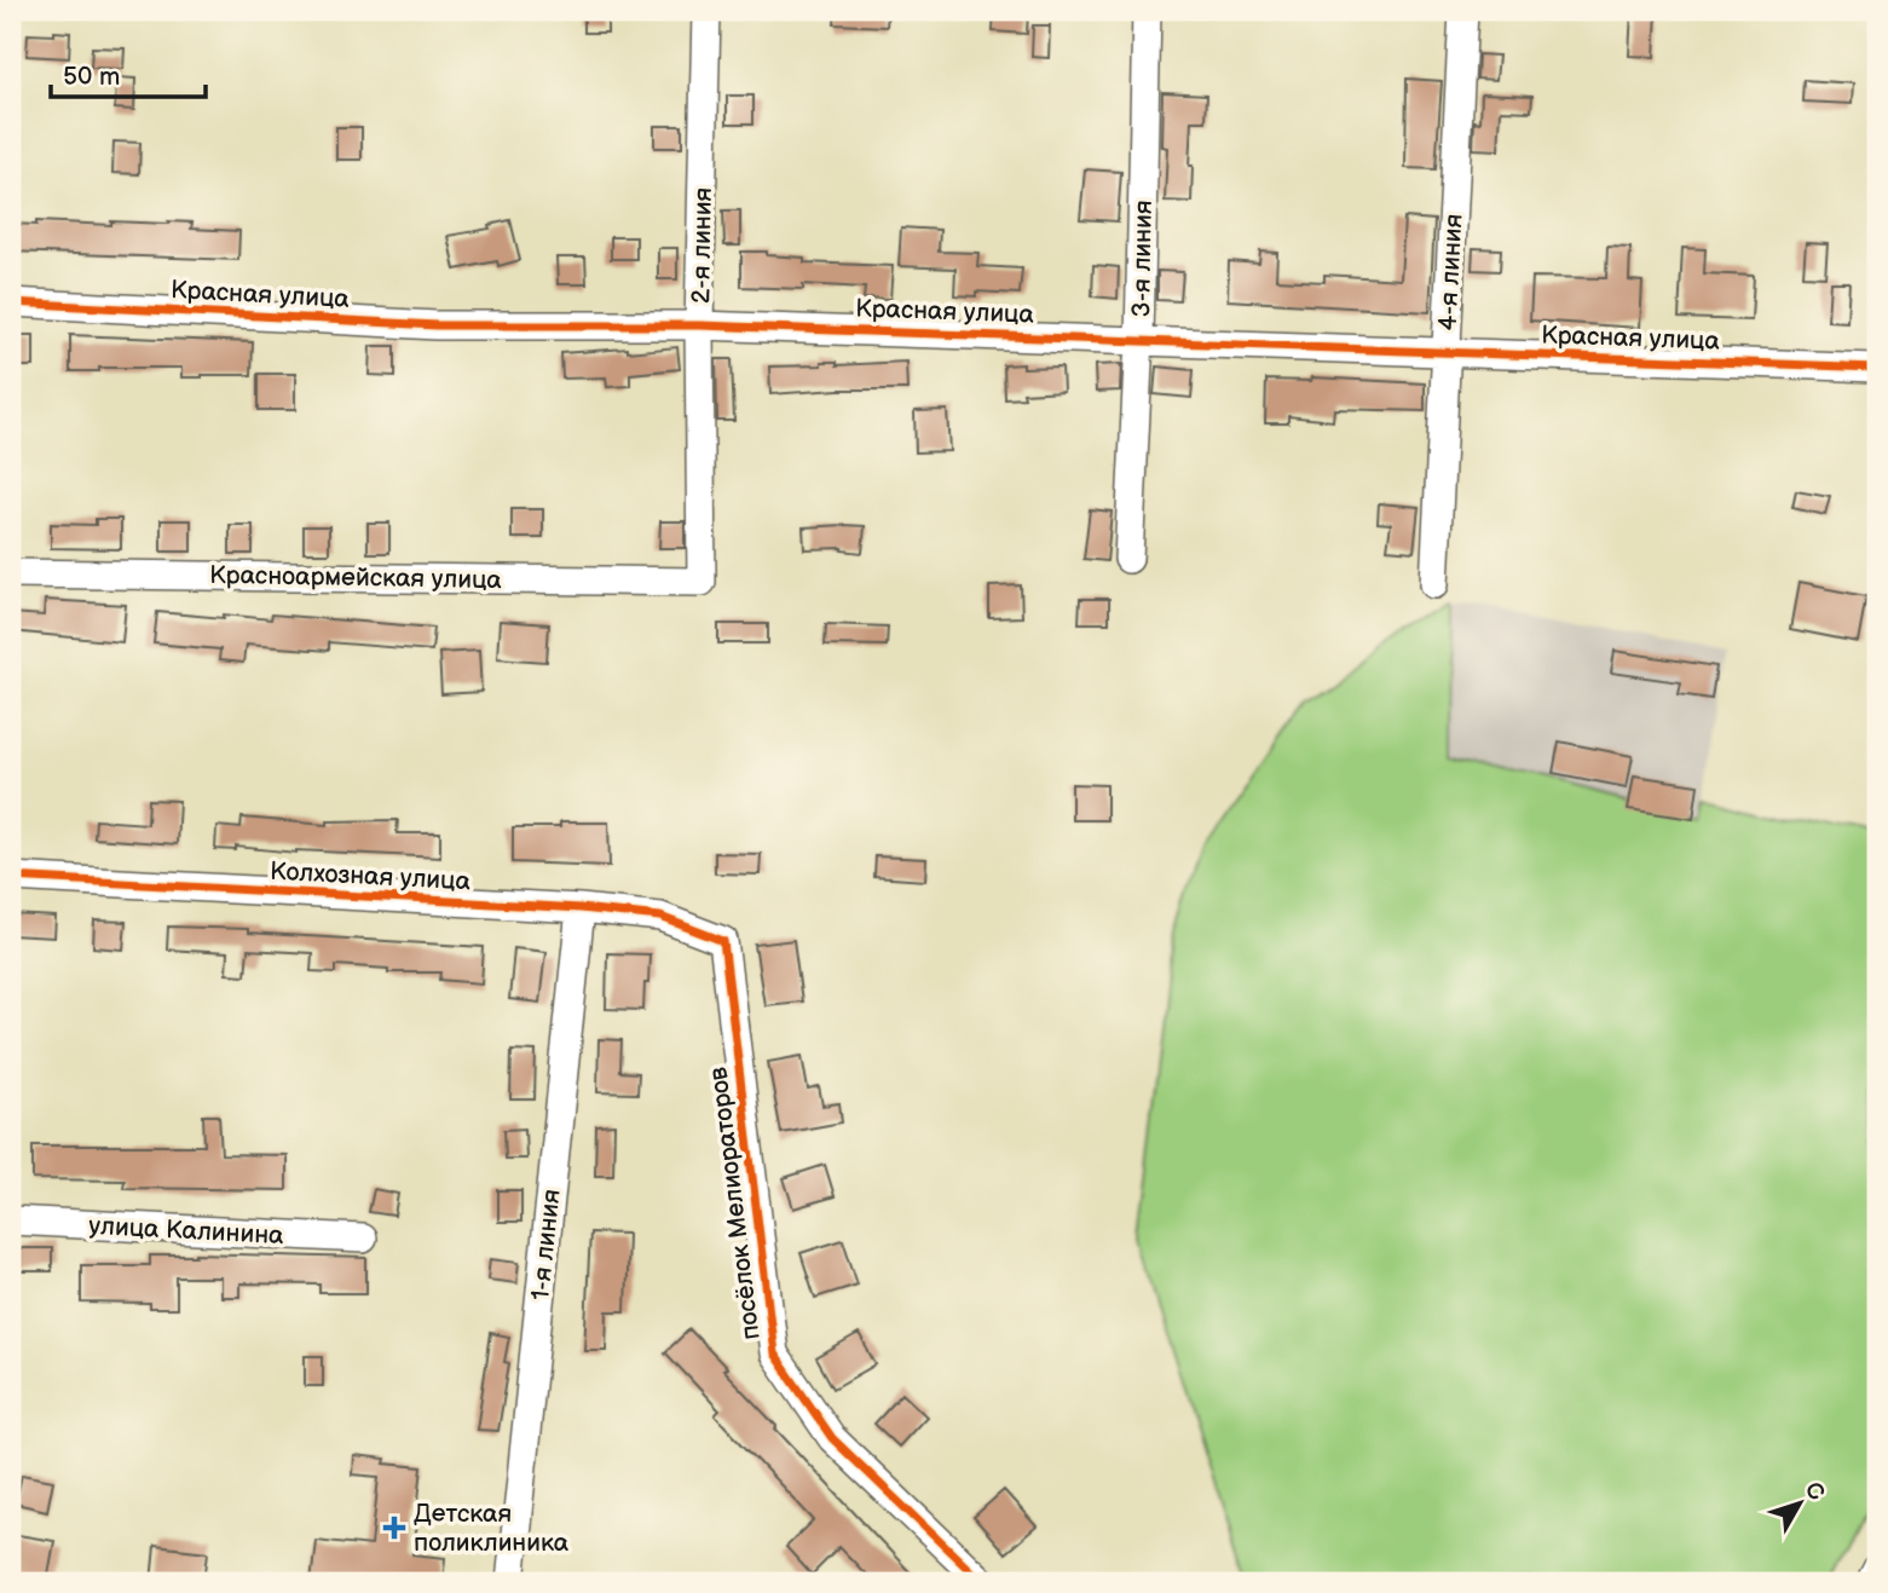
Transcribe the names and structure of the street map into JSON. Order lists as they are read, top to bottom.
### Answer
{
  "streets": {
    "street": [
      "2-я линия",
      "3-я линия",
      "4-я линия",
      "Красная улица",
      "Красноармейская улица",
      "Колхозная улица",
      "посёлок Мелиораторов",
      "улица Калинина",
      "1-я линия"
    ]
  },
  "crossings": [
    ["2-я линия", "Красная улица"],
    ["2-я линия", "Красноармейская улица"],
    ["3-я линия", "Красная улица"],
    ["4-я линия", "Красная улица"],
    ["Колхозная улица", "посёлок Мелиораторов"],
    ["Колхозная улица", "1-я линия"]
  ],
  "places": {
    "health": ["Детская поликлиника"]
  },
  "scale_bar": "50 m",
  "north": "top right"
}
